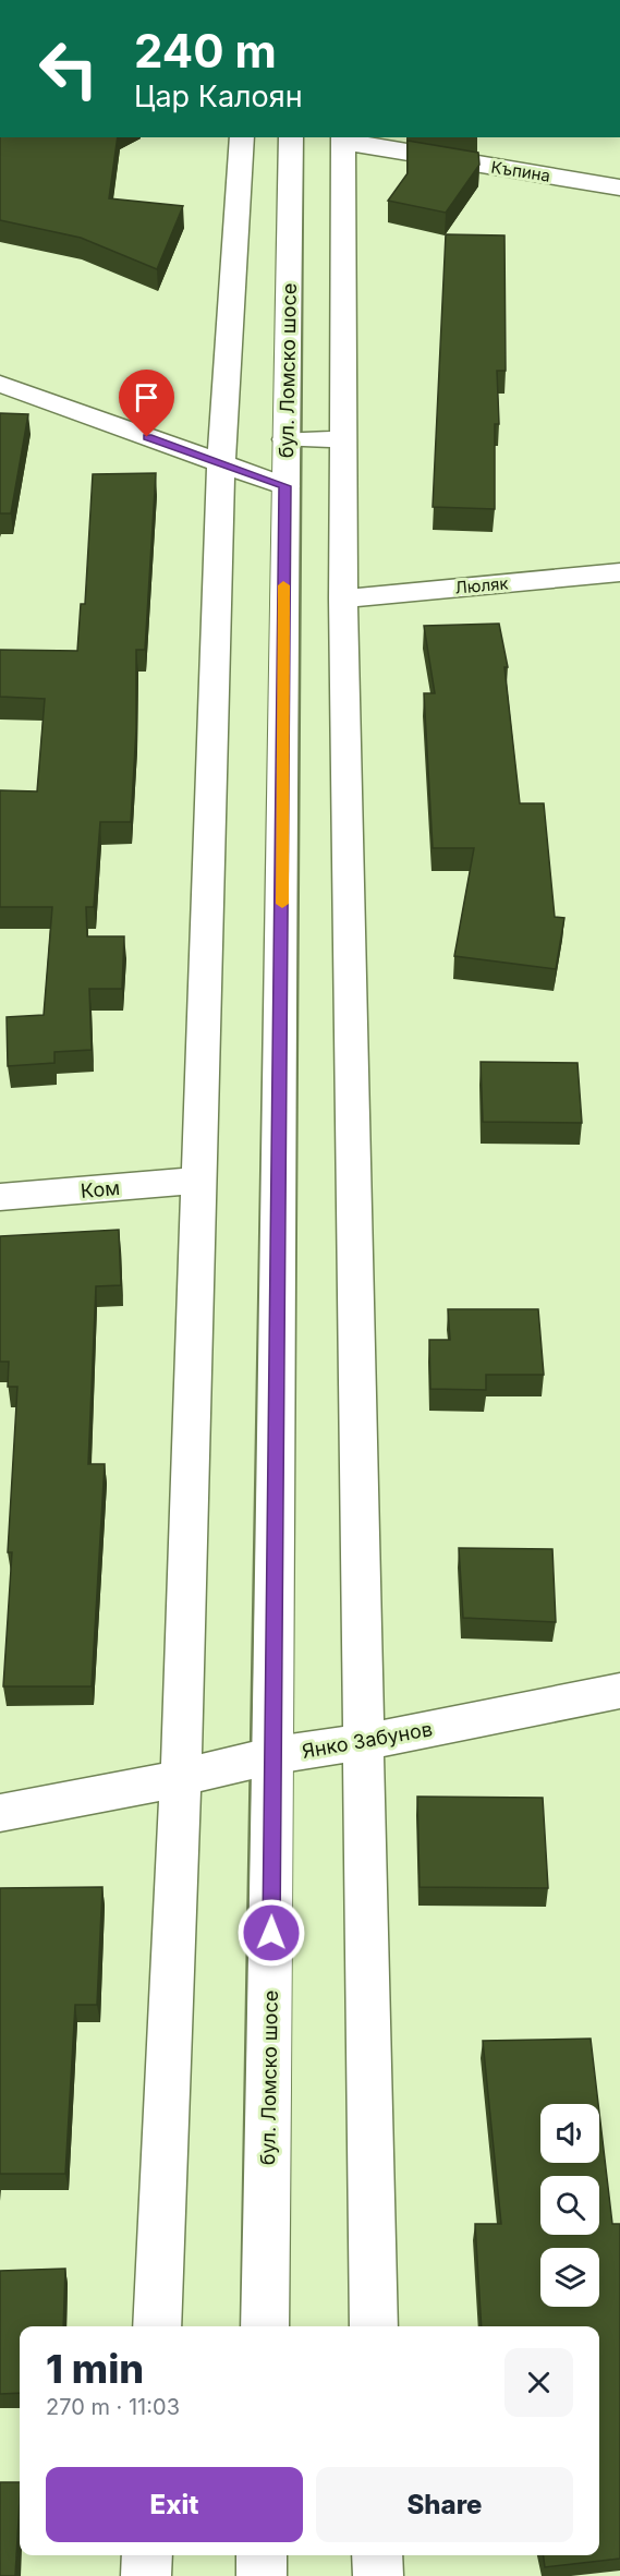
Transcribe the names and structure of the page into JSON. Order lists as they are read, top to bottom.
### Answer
{
  "streets": {
    "street": [
      "Къпина",
      "бул. Ломско шосе",
      "Люляк",
      "Ком",
      "Янко Забунов"
    ]
  },
  "crossings": [
    ["бул. Ломско шосе", "Янко Забунов"]
  ],
  "page": {
    "turn": ["240 m", "Цар Калоян"],
    "heading": ["1 min", "270 m · 11:03"],
    "buttons": ["Exit", "Share"]
  }
}
